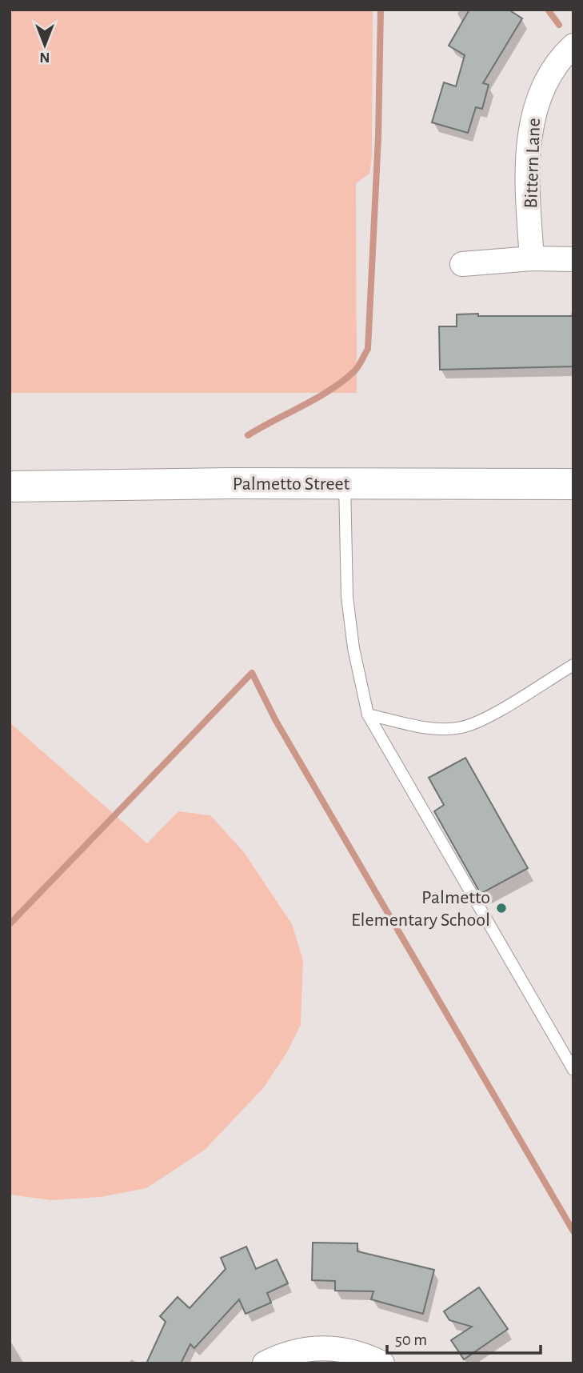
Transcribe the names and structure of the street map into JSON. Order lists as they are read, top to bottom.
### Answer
{
  "streets": {
    "main road": ["Palmetto Street"],
    "street": ["Bittern Lane"]
  },
  "places": ["Palmetto Elementary School"],
  "scale_bar": "50 m",
  "north": "bottom"
}
